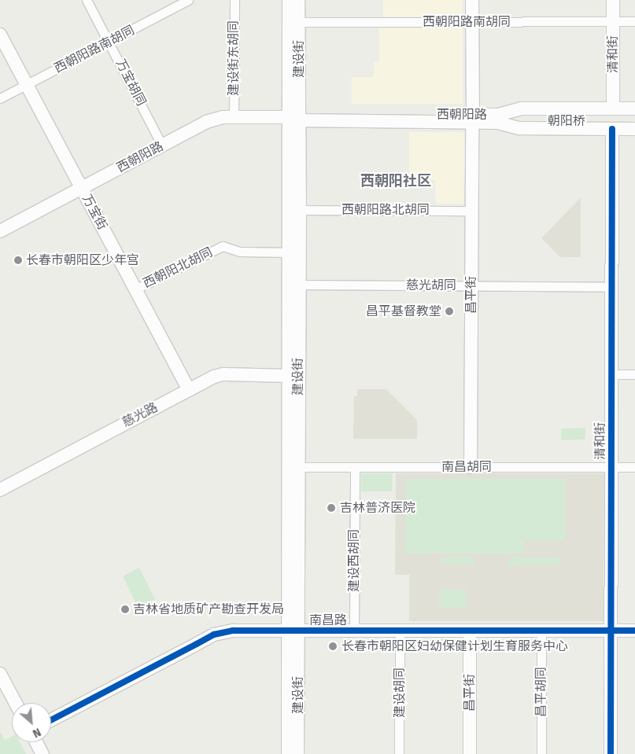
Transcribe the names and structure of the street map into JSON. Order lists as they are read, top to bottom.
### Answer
{
  "streets": {
    "street": [
      "西朝阳路南胡同",
      "清和街",
      "建设街东胡同",
      "建设街",
      "万宝胡同",
      "西朝阳路",
      "朝阳桥",
      "西朝阳路北胡同",
      "万宝街",
      "西朝阳北胡同",
      "慈光胡同",
      "昌平街",
      "慈光路",
      "南昌胡同",
      "建设西胡同",
      "南昌路",
      "昌平胡同",
      "建设胡同"
    ]
  },
  "crossings": [
    ["西朝阳路南胡同", "清和街"],
    ["西朝阳路南胡同", "建设街"],
    ["西朝阳路南胡同", "万宝胡同"],
    ["西朝阳路南胡同", "万宝街"],
    ["西朝阳路南胡同", "昌平街"],
    ["清和街", "西朝阳路"],
    ["清和街", "慈光胡同"],
    ["清和街", "南昌胡同"],
    ["清和街", "南昌路"],
    ["建设街东胡同", "西朝阳路"],
    ["建设街", "西朝阳路"],
    ["建设街", "西朝阳路北胡同"],
    ["建设街", "西朝阳北胡同"],
    ["建设街", "慈光胡同"],
    ["建设街", "慈光路"],
    ["建设街", "南昌胡同"],
    ["建设街", "南昌路"],
    ["万宝胡同", "西朝阳路"],
    ["西朝阳路", "朝阳桥"],
    ["西朝阳路", "万宝街"],
    ["西朝阳路", "昌平街"],
    ["西朝阳路北胡同", "昌平街"],
    ["万宝街", "西朝阳北胡同"],
    ["万宝街", "慈光路"],
    ["慈光胡同", "昌平街"],
    ["昌平街", "南昌胡同"],
    ["昌平街", "南昌路"],
    ["南昌胡同", "建设西胡同"],
    ["建设西胡同", "南昌路"],
    ["南昌路", "昌平胡同"],
    ["南昌路", "建设胡同"]
  ],
  "districts": ["西朝阳社区"],
  "places": [
    "长春市朝阳区少年宫",
    "昌平基督教堂",
    "吉林普济医院",
    "吉林省地质矿产勘查开发局",
    "长春市朝阳区妇幼保健计划生育服务中心"
  ],
  "north": "bottom right"
}
